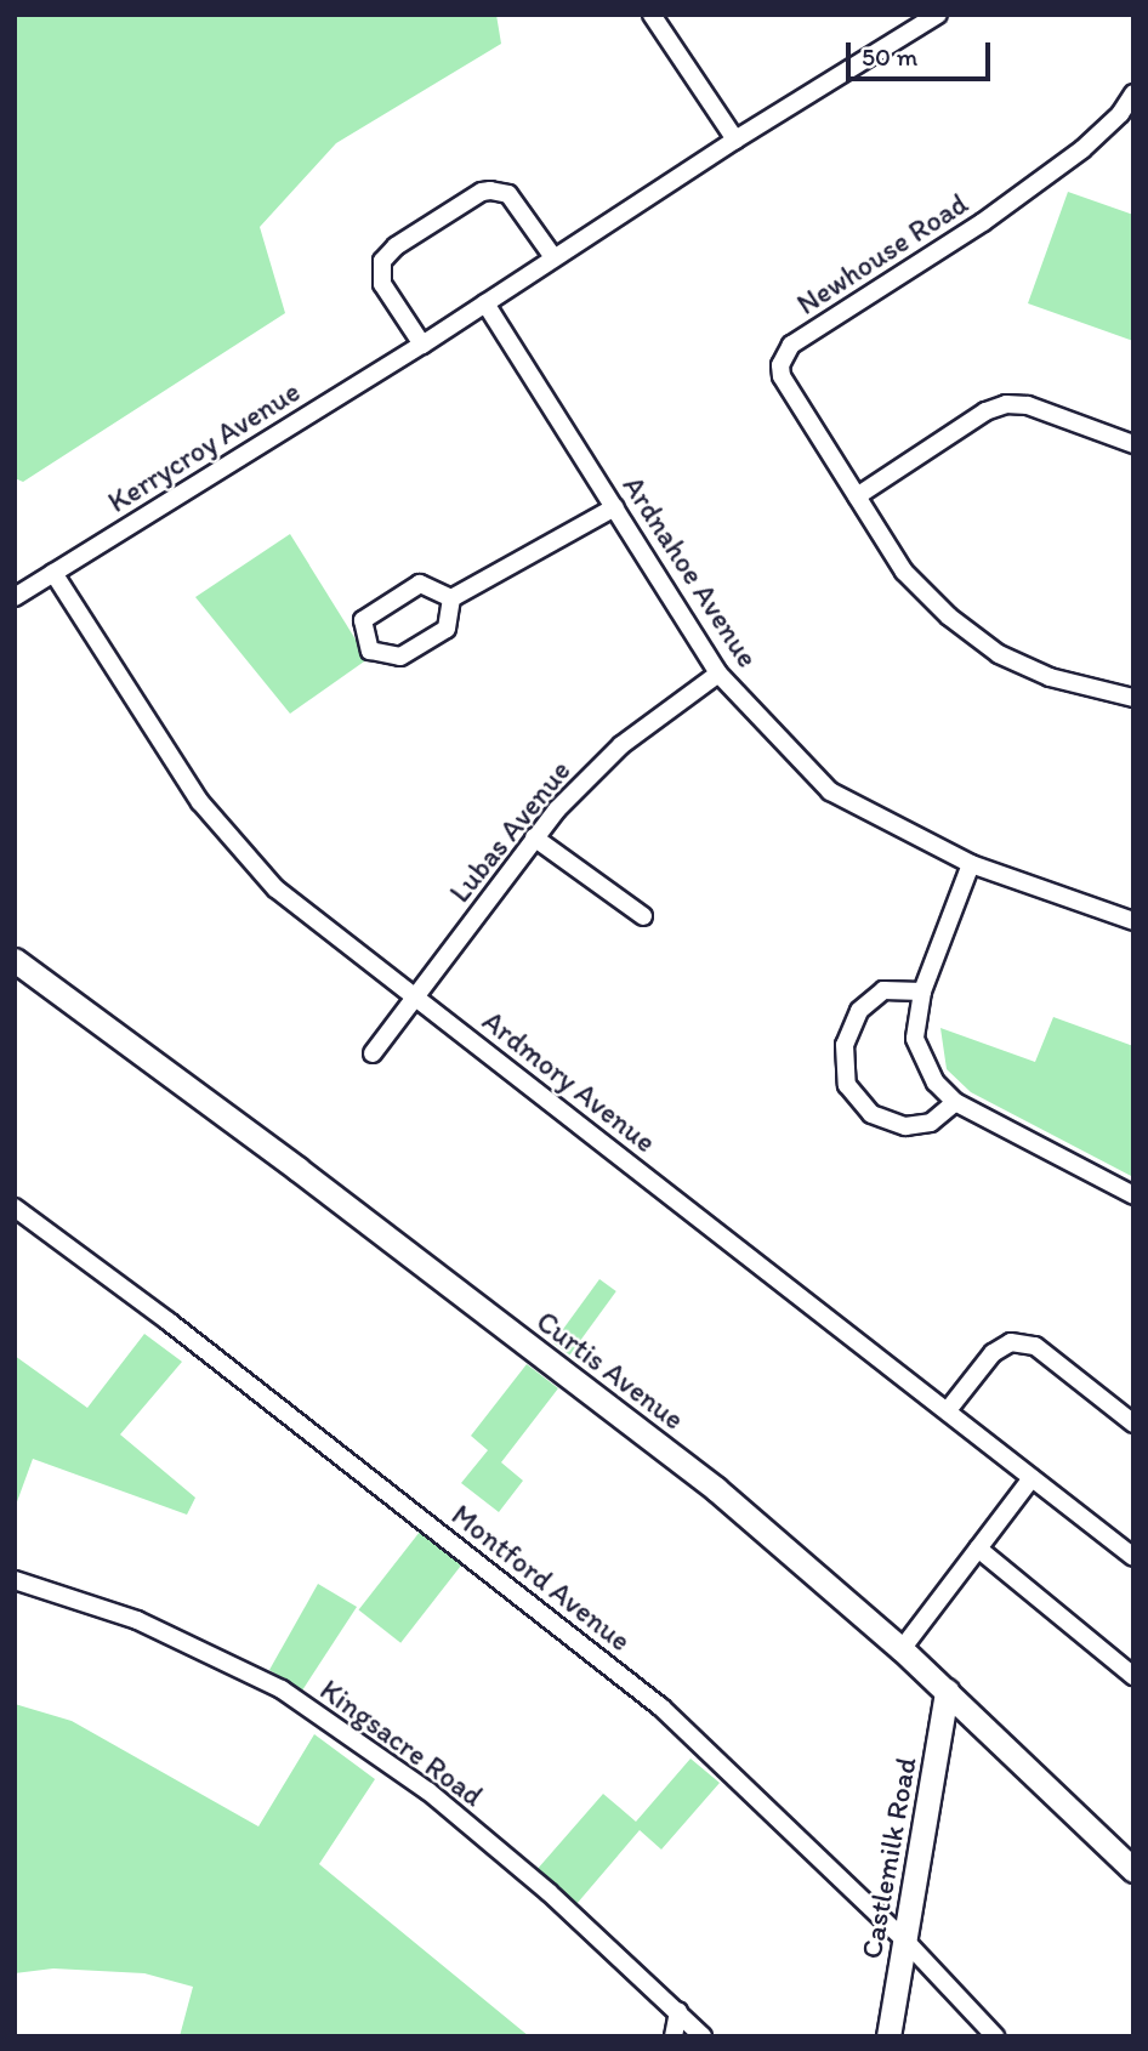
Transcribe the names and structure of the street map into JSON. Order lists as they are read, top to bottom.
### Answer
{
  "streets": {
    "street": [
      "Newhouse Road",
      "Kerrycroy Avenue",
      "Ardnahoe Avenue",
      "Lubas Avenue",
      "Ardmory Avenue",
      "Curtis Avenue",
      "Montford Avenue",
      "Kingsacre Road",
      "Castlemilk Road"
    ]
  },
  "crossings": [
    ["Kerrycroy Avenue", "Ardnahoe Avenue"],
    ["Kerrycroy Avenue", "Ardmory Avenue"],
    ["Ardnahoe Avenue", "Lubas Avenue"],
    ["Lubas Avenue", "Ardmory Avenue"],
    ["Curtis Avenue", "Castlemilk Road"],
    ["Montford Avenue", "Castlemilk Road"]
  ],
  "scale_bar": "50 m"
}
